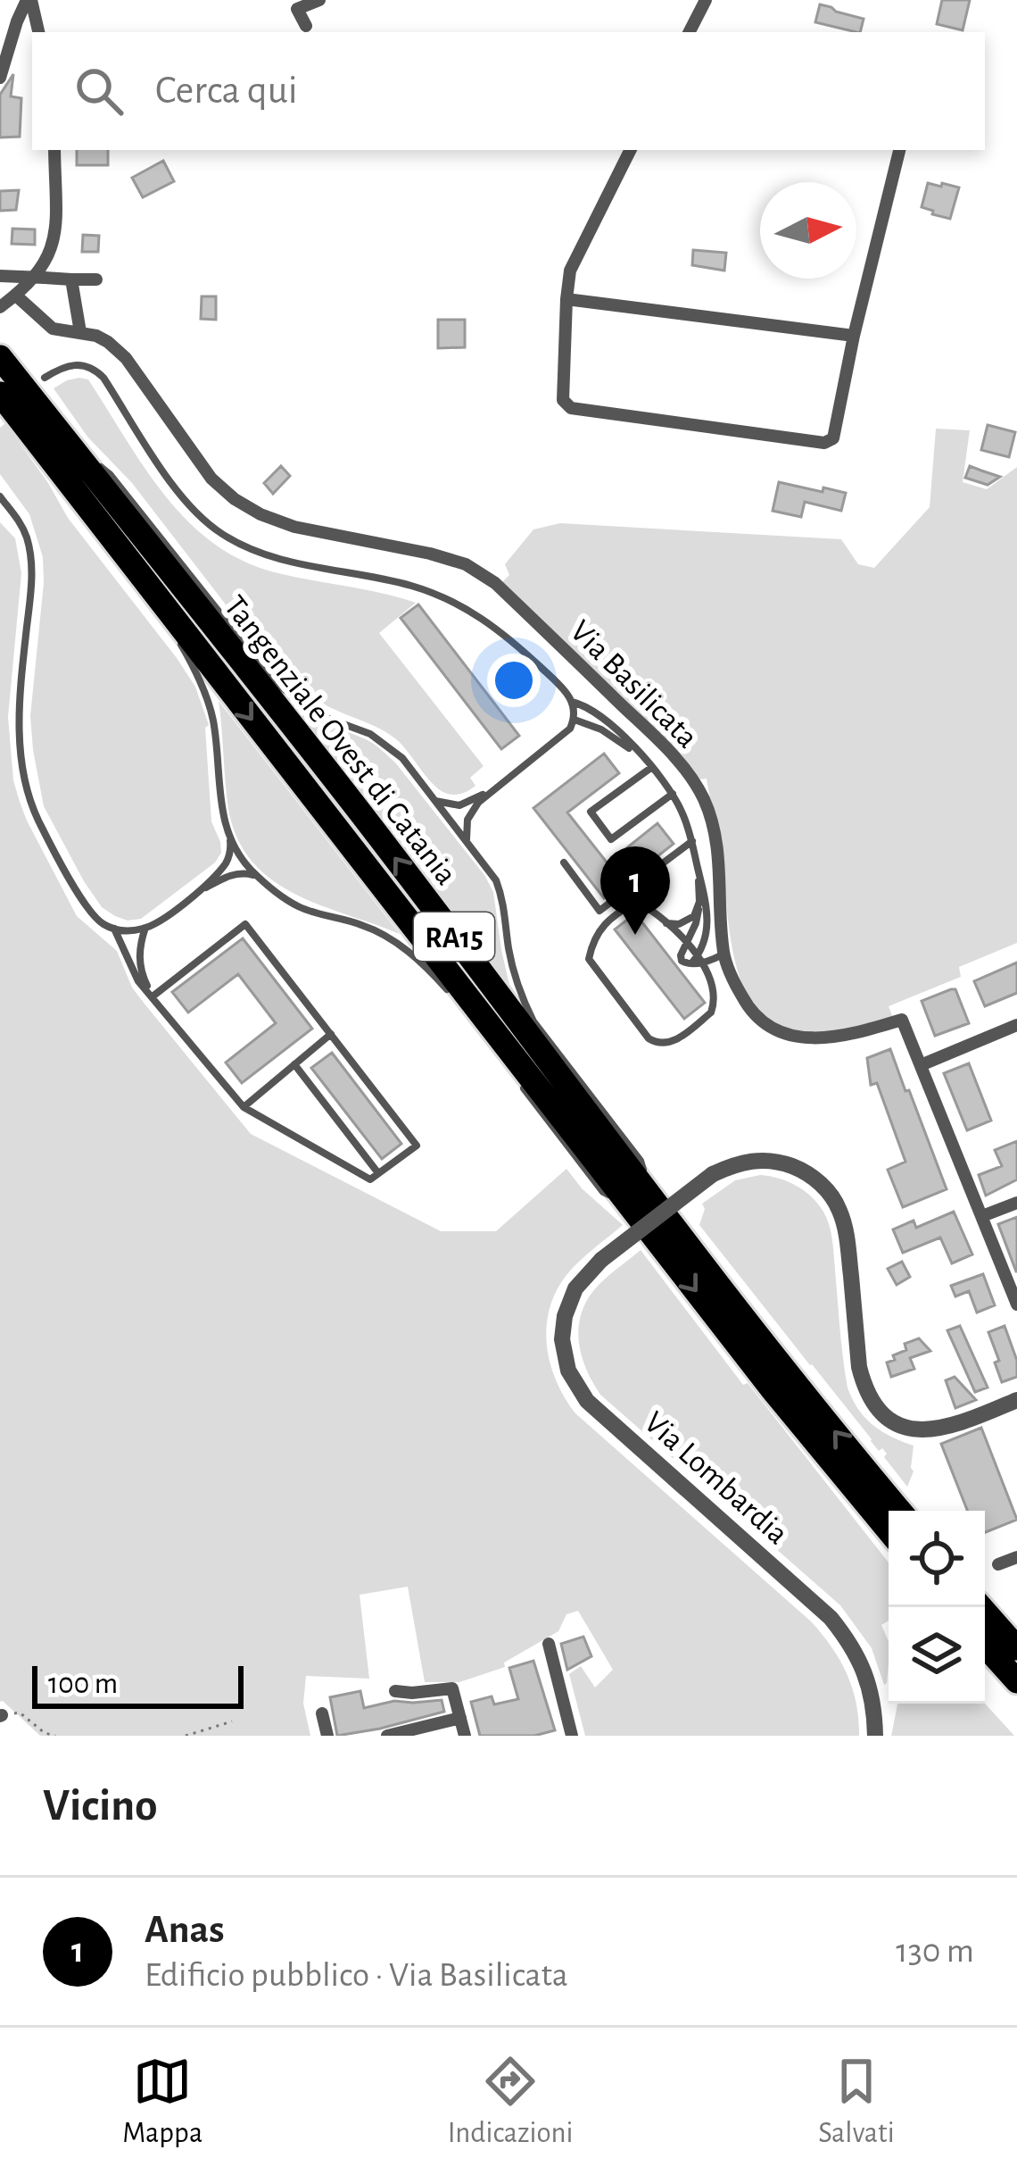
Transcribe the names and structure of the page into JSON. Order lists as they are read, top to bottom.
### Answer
{
  "streets": {
    "highway": ["Tangenziale Ovest di Catania", "RA15"],
    "street": ["Via Basilicata", "Via Lombardia"]
  },
  "scale_bar": "100 m",
  "north": "right",
  "page": {
    "search": "Cerca qui",
    "pins": "1",
    "scale": "100 m",
    "heading": "Vicino",
    "list": [
      {
        "mark": "1",
        "name": "Anas",
        "note": "Edificio pubblico · Via Basilicata",
        "value": "130 m"
      }
    ],
    "nav": ["Mappa", "Indicazioni", "Salvati"]
  }
}
